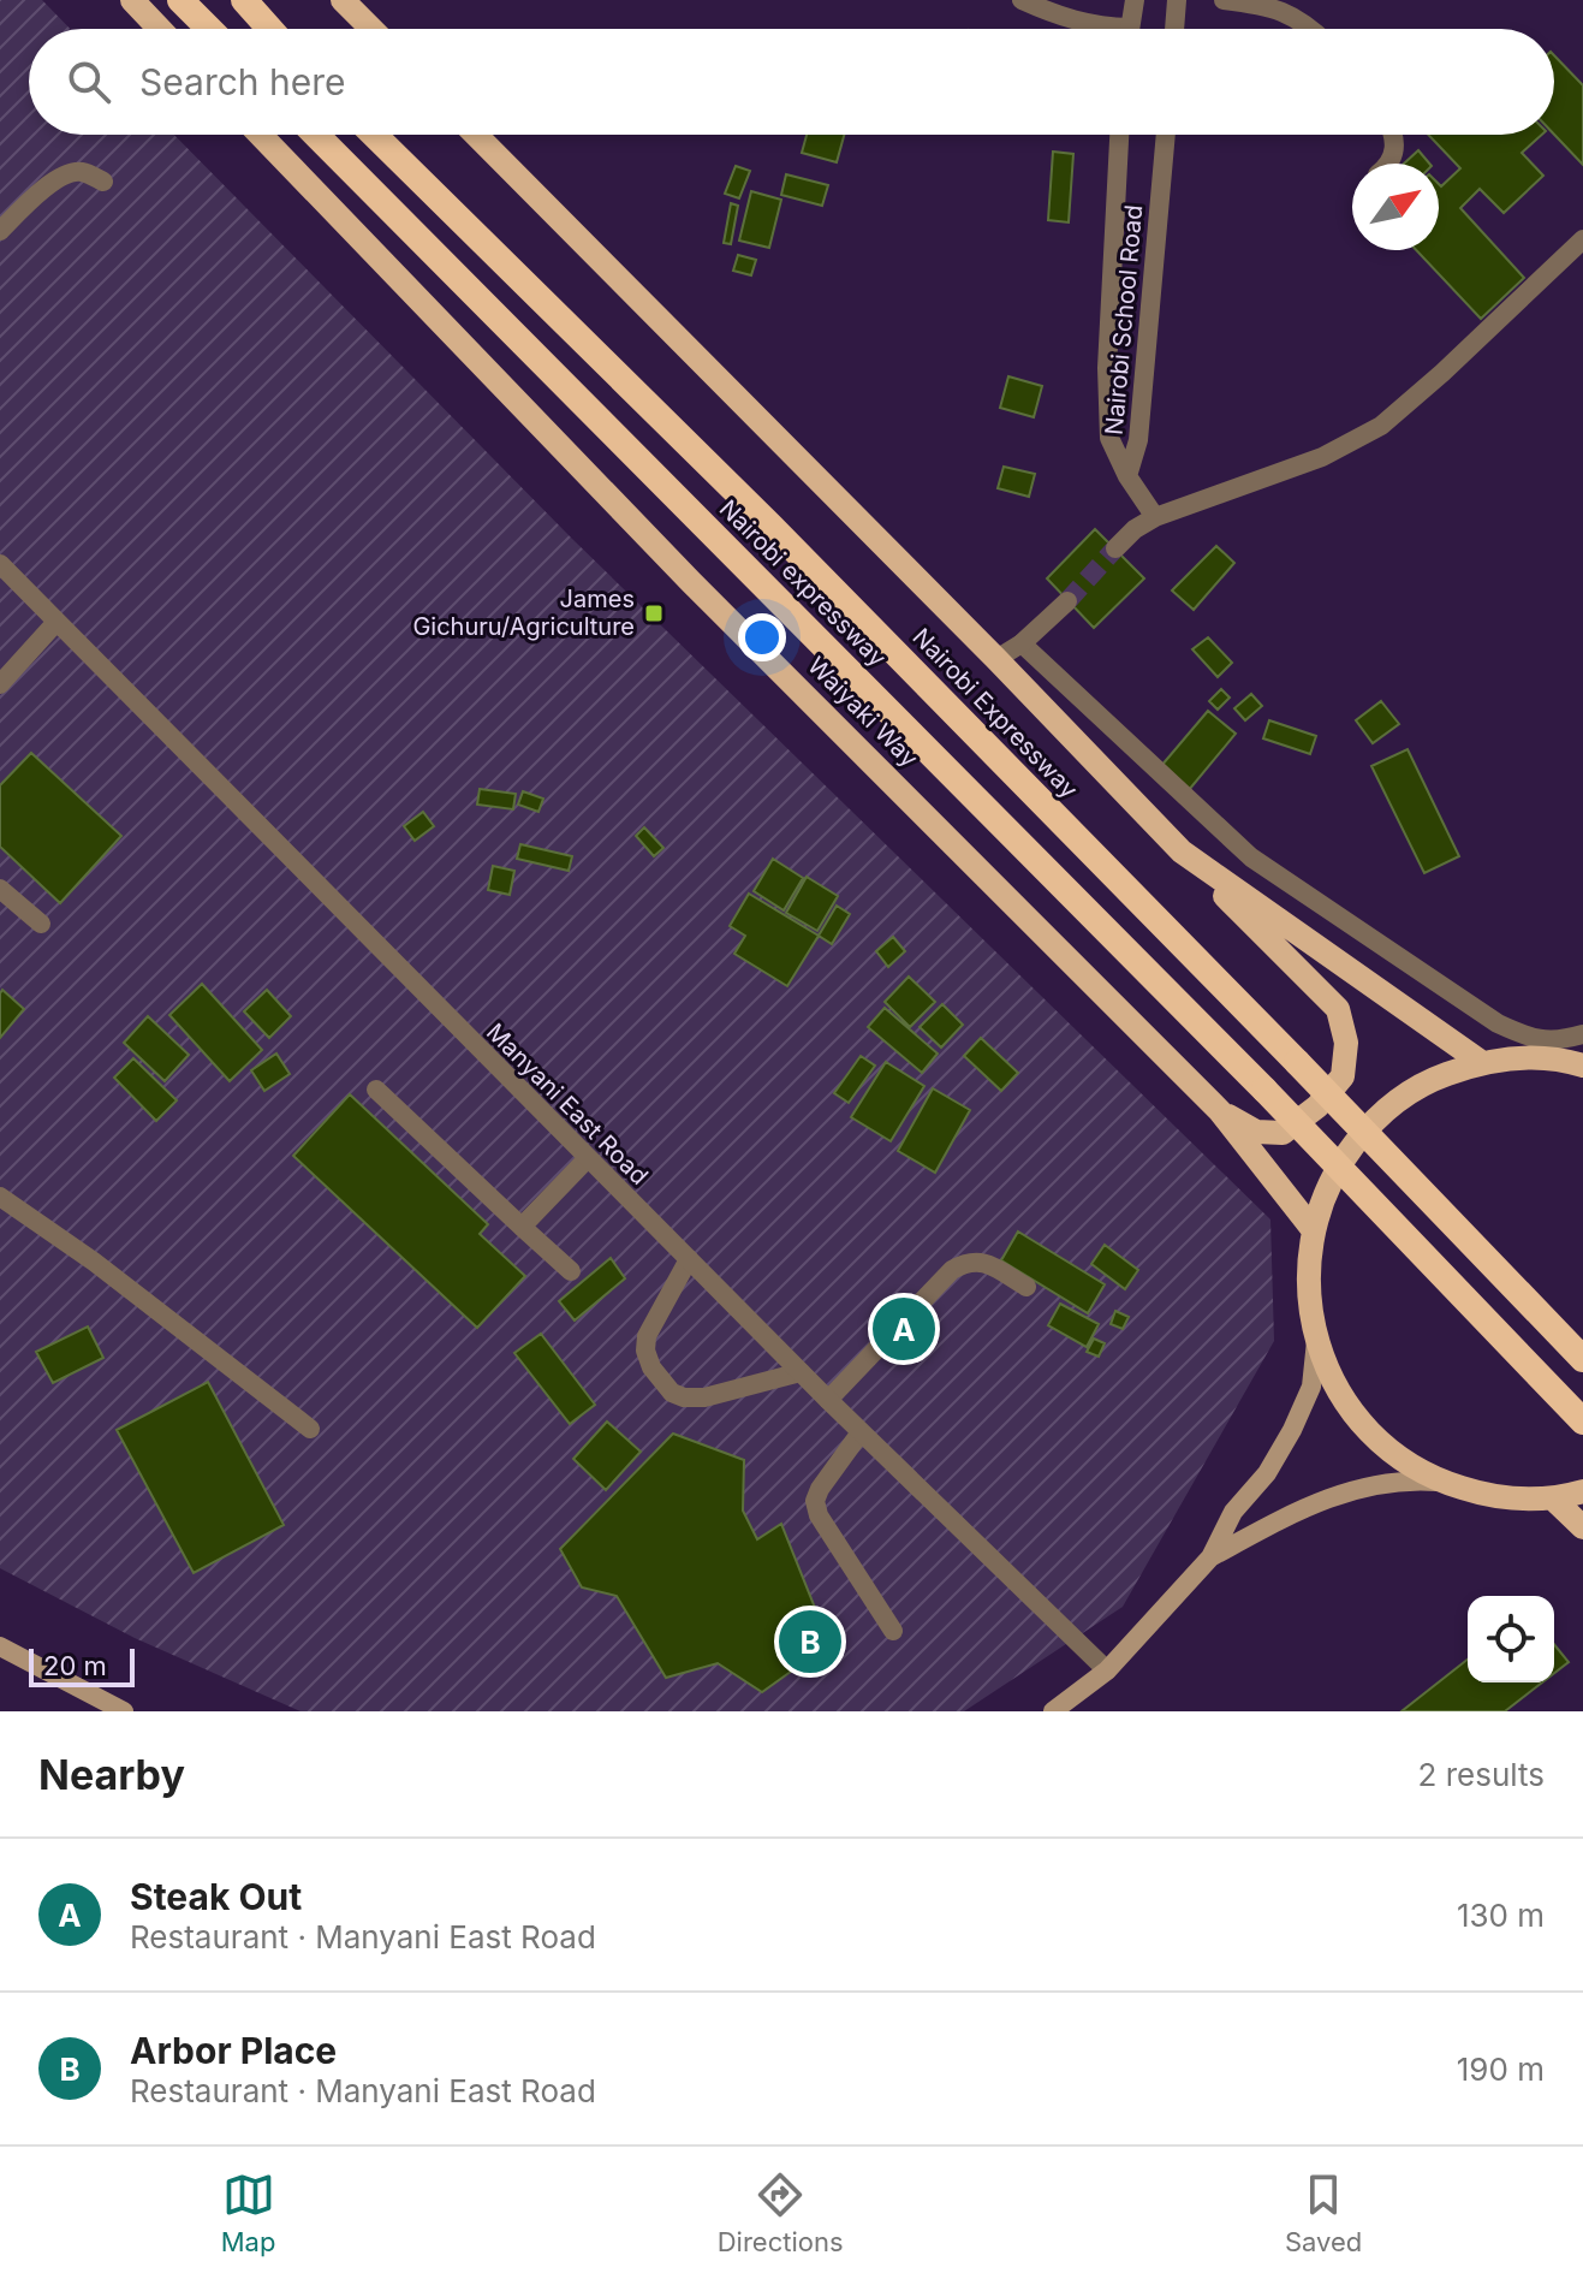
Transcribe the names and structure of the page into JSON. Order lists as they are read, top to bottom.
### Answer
{
  "streets": {
    "highway": ["Nairobi expressway", "Nairobi Expressway"],
    "main road": ["Waiyaki Way"],
    "street": ["Nairobi School Road", "Manyani East Road"]
  },
  "places": {
    "transit": ["James Gichuru/Agriculture"]
  },
  "scale_bar": "20 m",
  "north": "top right",
  "page": {
    "search": "Search here",
    "pins": ["A", "B"],
    "scale": "20 m",
    "heading": ["Nearby", "2 results"],
    "list": [
      {
        "mark": "A",
        "name": "Steak Out",
        "note": "Restaurant · Manyani East Road",
        "value": "130 m"
      },
      {
        "mark": "B",
        "name": "Arbor Place",
        "note": "Restaurant · Manyani East Road",
        "value": "190 m"
      }
    ],
    "nav": ["Map", "Directions", "Saved"]
  }
}
